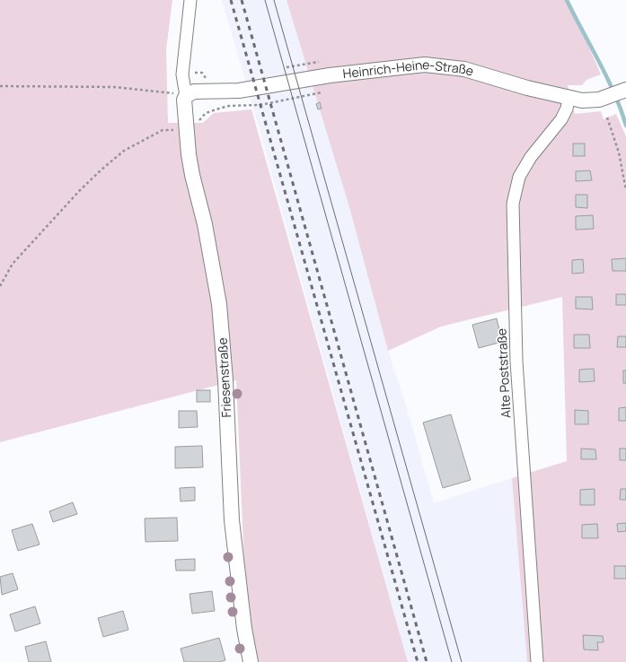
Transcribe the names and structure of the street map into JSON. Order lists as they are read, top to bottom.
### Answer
{
  "streets": {
    "street": ["Heinrich-Heine-Straße", "Alte Poststraße", "Friesenstraße"]
  },
  "crossings": [
    ["Heinrich-Heine-Straße", "Alte Poststraße"],
    ["Heinrich-Heine-Straße", "Friesenstraße"]
  ]
}
